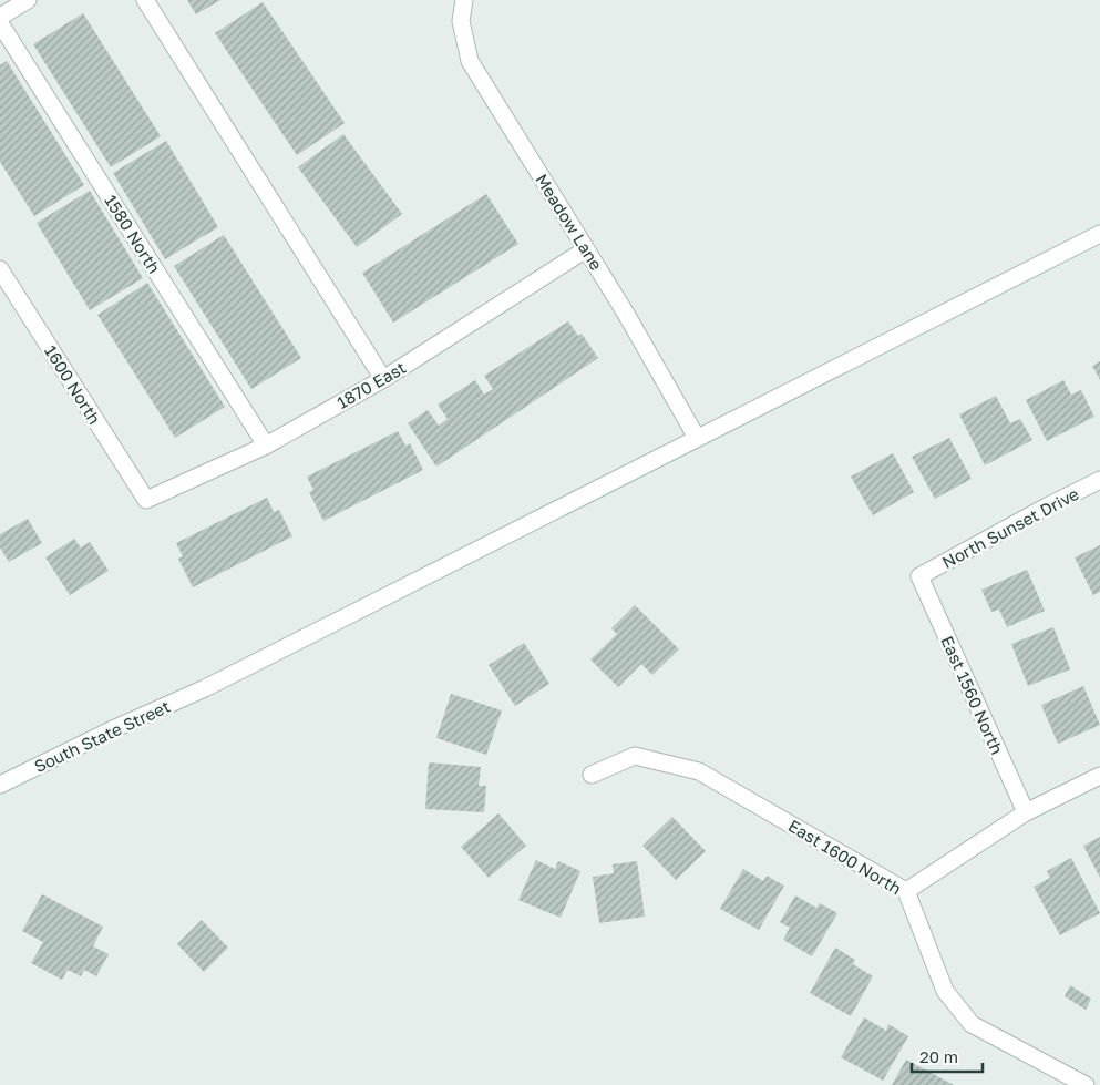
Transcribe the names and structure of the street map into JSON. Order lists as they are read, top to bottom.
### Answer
{
  "streets": {
    "street": [
      "Meadow Lane",
      "1580 North",
      "1600 North",
      "1870 East",
      "North Sunset Drive",
      "East 1560 North",
      "South State Street",
      "East 1600 North"
    ]
  },
  "crossings": [
    ["Meadow Lane", "1870 East"],
    ["Meadow Lane", "South State Street"],
    ["1580 North", "1870 East"],
    ["1600 North", "1870 East"],
    ["North Sunset Drive", "East 1560 North"]
  ],
  "scale_bar": "20 m"
}
